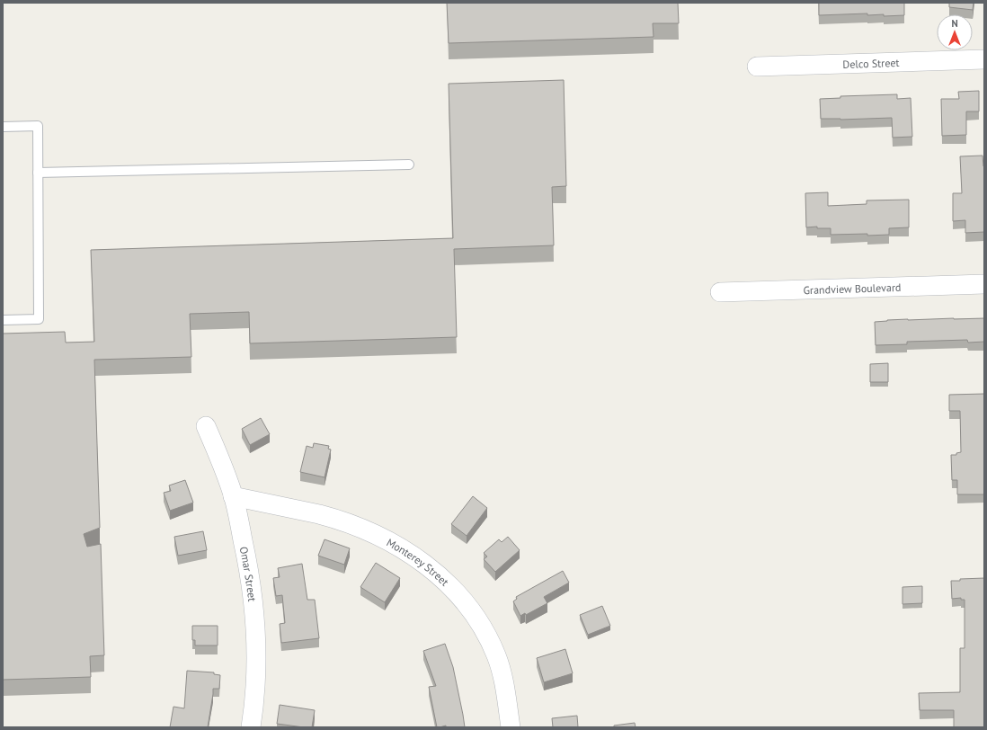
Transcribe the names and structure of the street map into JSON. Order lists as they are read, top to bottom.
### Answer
{
  "streets": {
    "street": [
      "Delco Street",
      "Grandview Boulevard",
      "Monterey Street",
      "Omar Street"
    ]
  },
  "crossings": [
    ["Monterey Street", "Omar Street"]
  ],
  "north": "top"
}
